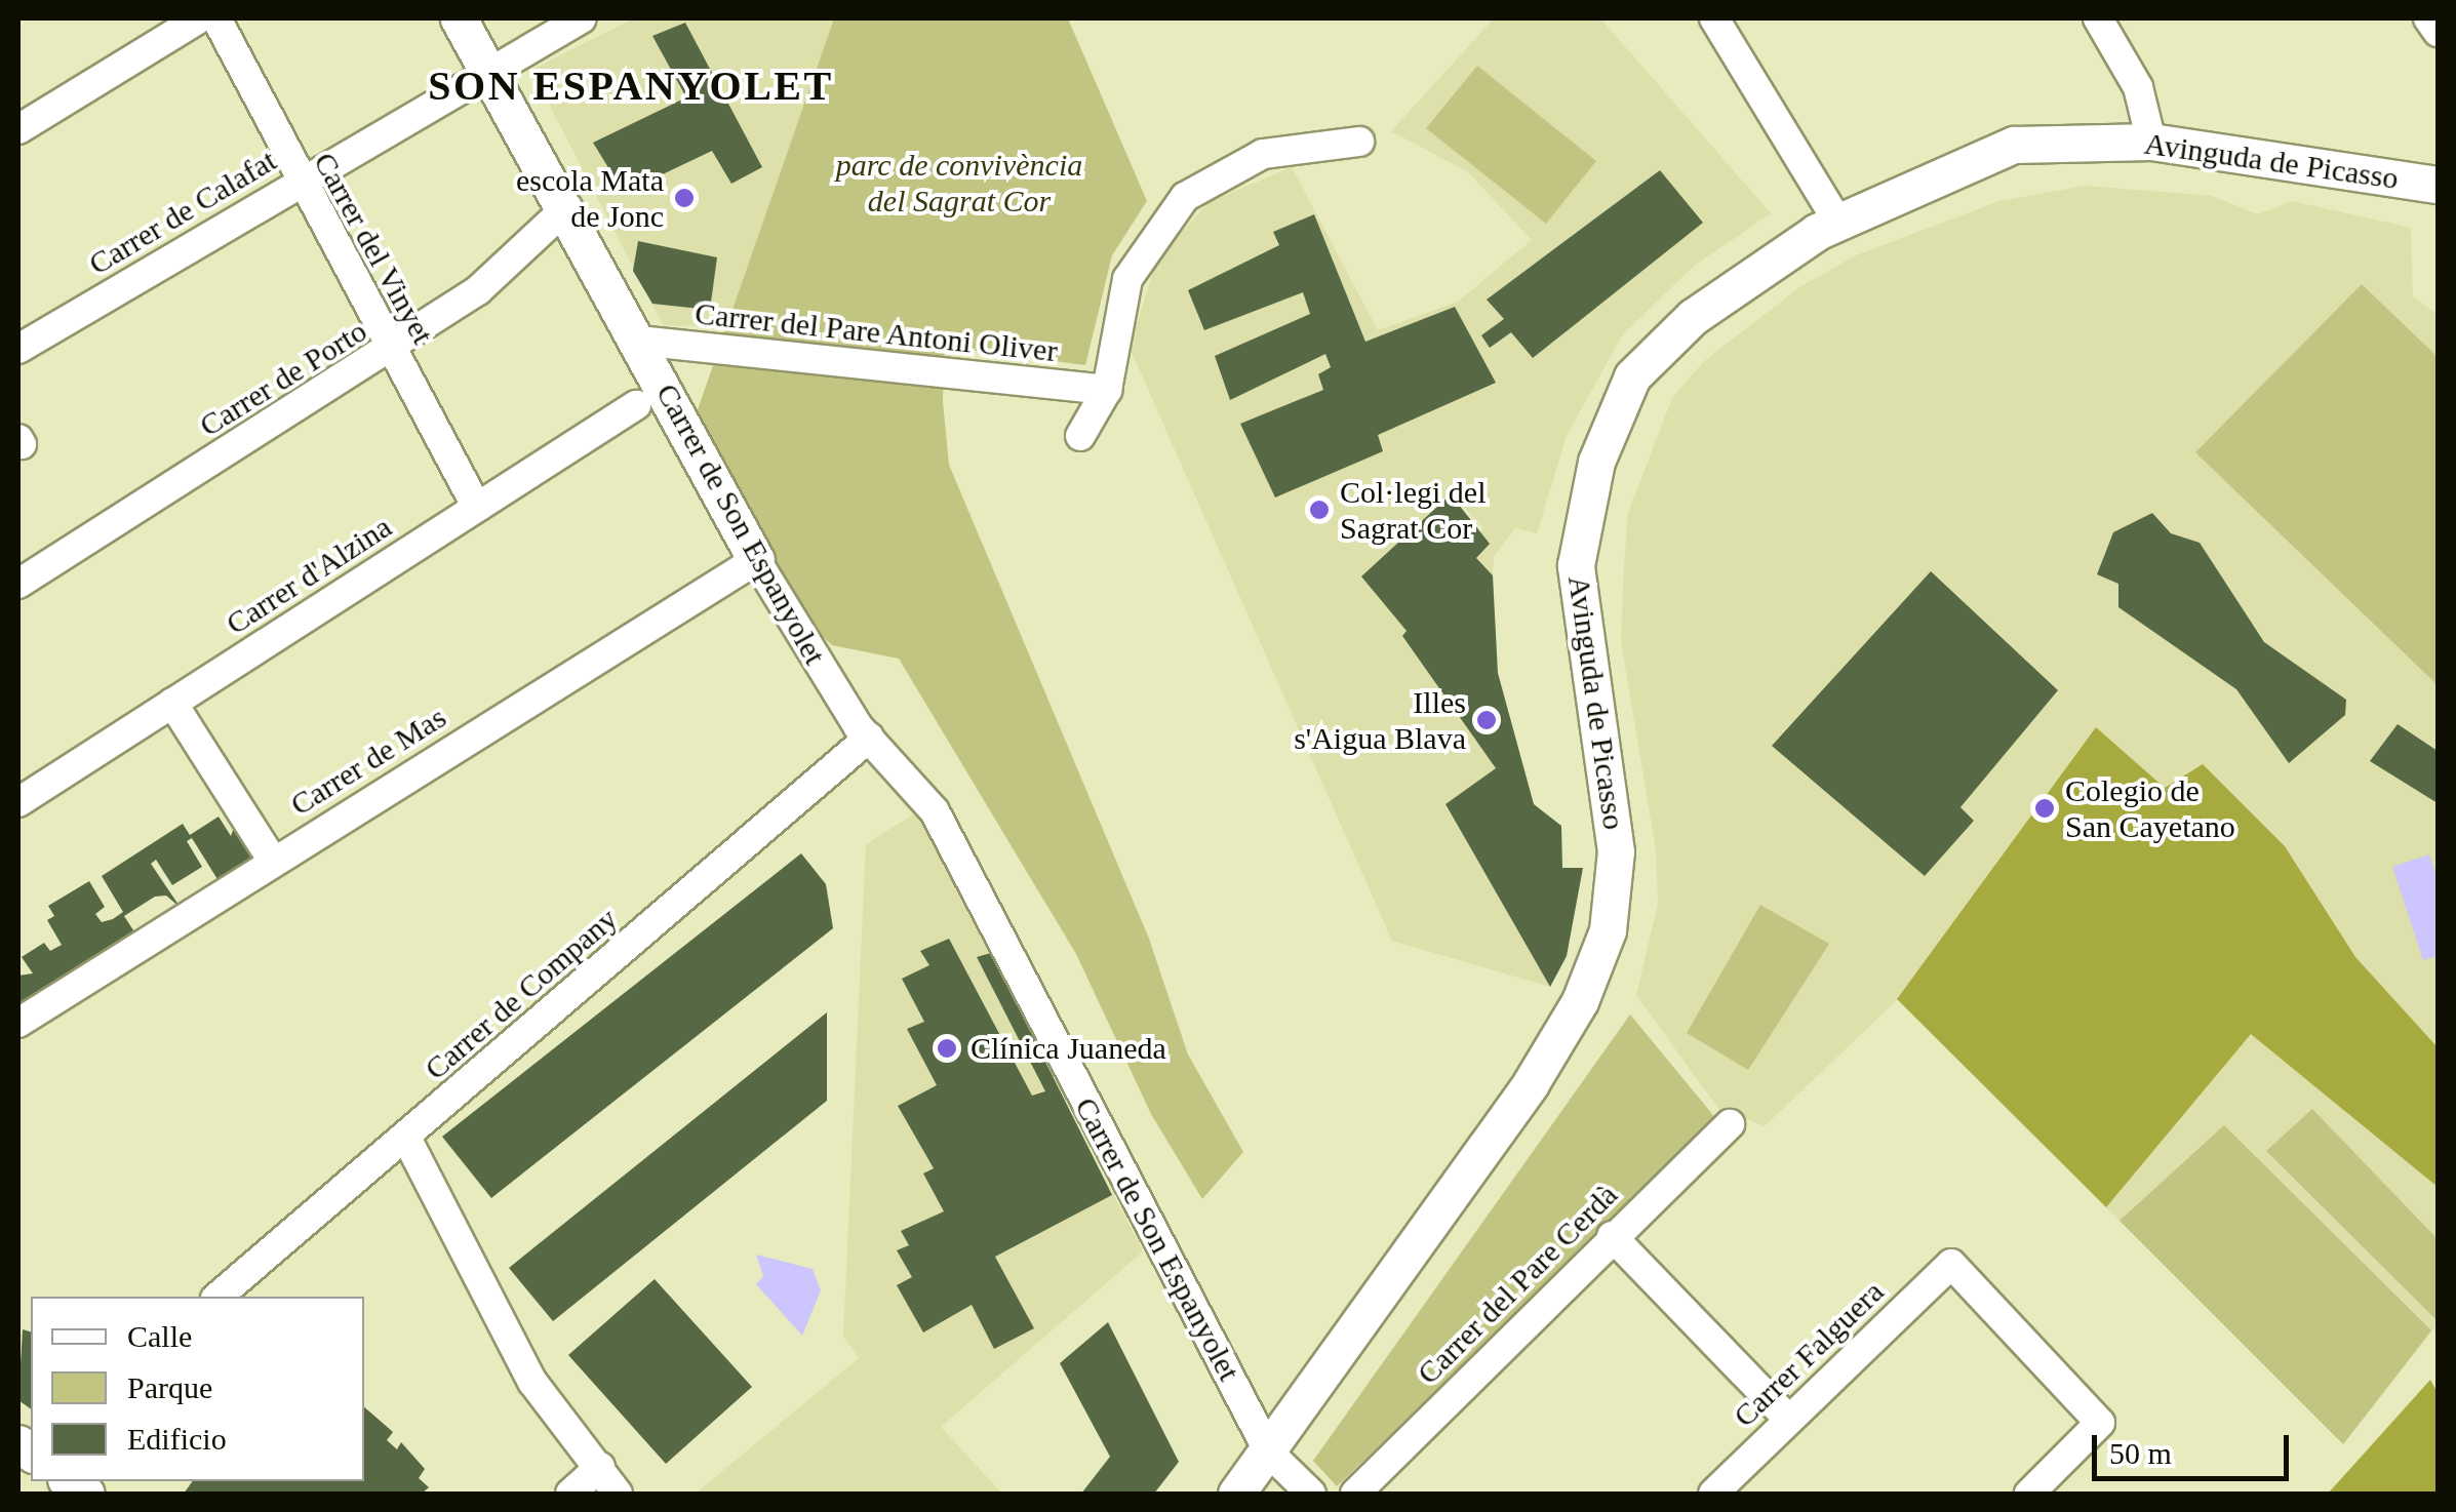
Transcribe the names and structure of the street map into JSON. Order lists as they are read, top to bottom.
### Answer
{
  "streets": {
    "street": [
      "Avinguda de Picasso",
      "Carrer de Calafat",
      "Carrer del Vinyet",
      "Carrer del Pare Antoni Oliver",
      "Carrer de Porto",
      "Carrer de Son Espanyolet",
      "Carrer d'Alzina",
      "Carrer de Mas",
      "Carrer de Company",
      "Carrer del Pare Cerdà",
      "Carrer Falguera"
    ]
  },
  "crossings": [
    ["Avinguda de Picasso", "Carrer de Son Espanyolet"],
    ["Carrer de Calafat", "Carrer del Vinyet"],
    ["Carrer de Calafat", "Carrer de Son Espanyolet"],
    ["Carrer del Vinyet", "Carrer de Porto"],
    ["Carrer del Vinyet", "Carrer d'Alzina"],
    ["Carrer del Pare Antoni Oliver", "Carrer de Son Espanyolet"],
    ["Carrer de Porto", "Carrer de Son Espanyolet"],
    ["Carrer de Son Espanyolet", "Carrer de Mas"],
    ["Carrer de Son Espanyolet", "Carrer de Company"]
  ],
  "districts": ["SON ESPANYOLET"],
  "parks": ["parc de convivència del Sagrat Cor"],
  "places": [
    "escola Mata de Jonc",
    "Col·legi del Sagrat Cor",
    "Illes s'Aigua Blava",
    "Colegio de San Cayetano",
    "Clínica Juaneda"
  ],
  "legend": ["Calle", "Parque", "Edificio"],
  "scale_bar": "50 m"
}
